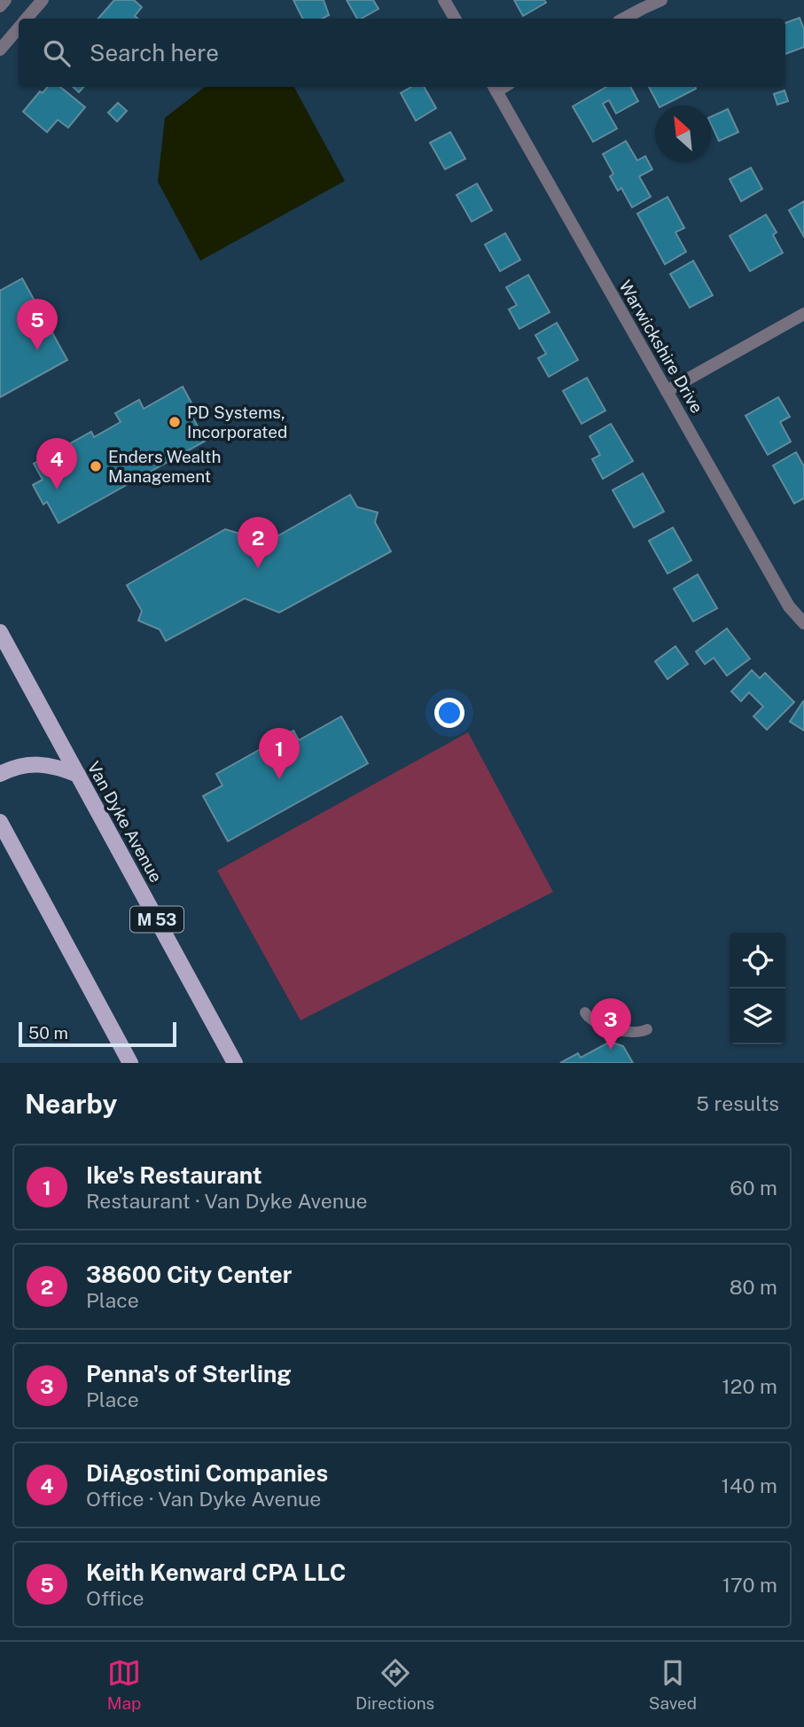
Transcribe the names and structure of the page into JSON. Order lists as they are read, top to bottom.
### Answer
{
  "streets": {
    "main road": ["Van Dyke Avenue", "M 53"],
    "street": ["Warwickshire Drive"]
  },
  "places": ["PD Systems, Incorporated", "Enders Wealth Management"],
  "scale_bar": "50 m",
  "north": "top left",
  "page": {
    "search": "Search here",
    "pins": [
      "5",
      "4",
      "2",
      "1",
      "3"
    ],
    "scale": "50 m",
    "heading": ["Nearby", "5 results"],
    "list": [
      {
        "mark": "1",
        "name": "Ike's Restaurant",
        "note": "Restaurant · Van Dyke Avenue",
        "value": "60 m"
      },
      {
        "mark": "2",
        "name": "38600 City Center",
        "note": "Place",
        "value": "80 m"
      },
      {
        "mark": "3",
        "name": "Penna's of Sterling",
        "note": "Place",
        "value": "120 m"
      },
      {
        "mark": "4",
        "name": "DiAgostini Companies",
        "note": "Office · Van Dyke Avenue",
        "value": "140 m"
      },
      {
        "mark": "5",
        "name": "Keith Kenward CPA LLC",
        "note": "Office",
        "value": "170 m"
      }
    ],
    "nav": ["Map", "Directions", "Saved"]
  }
}
